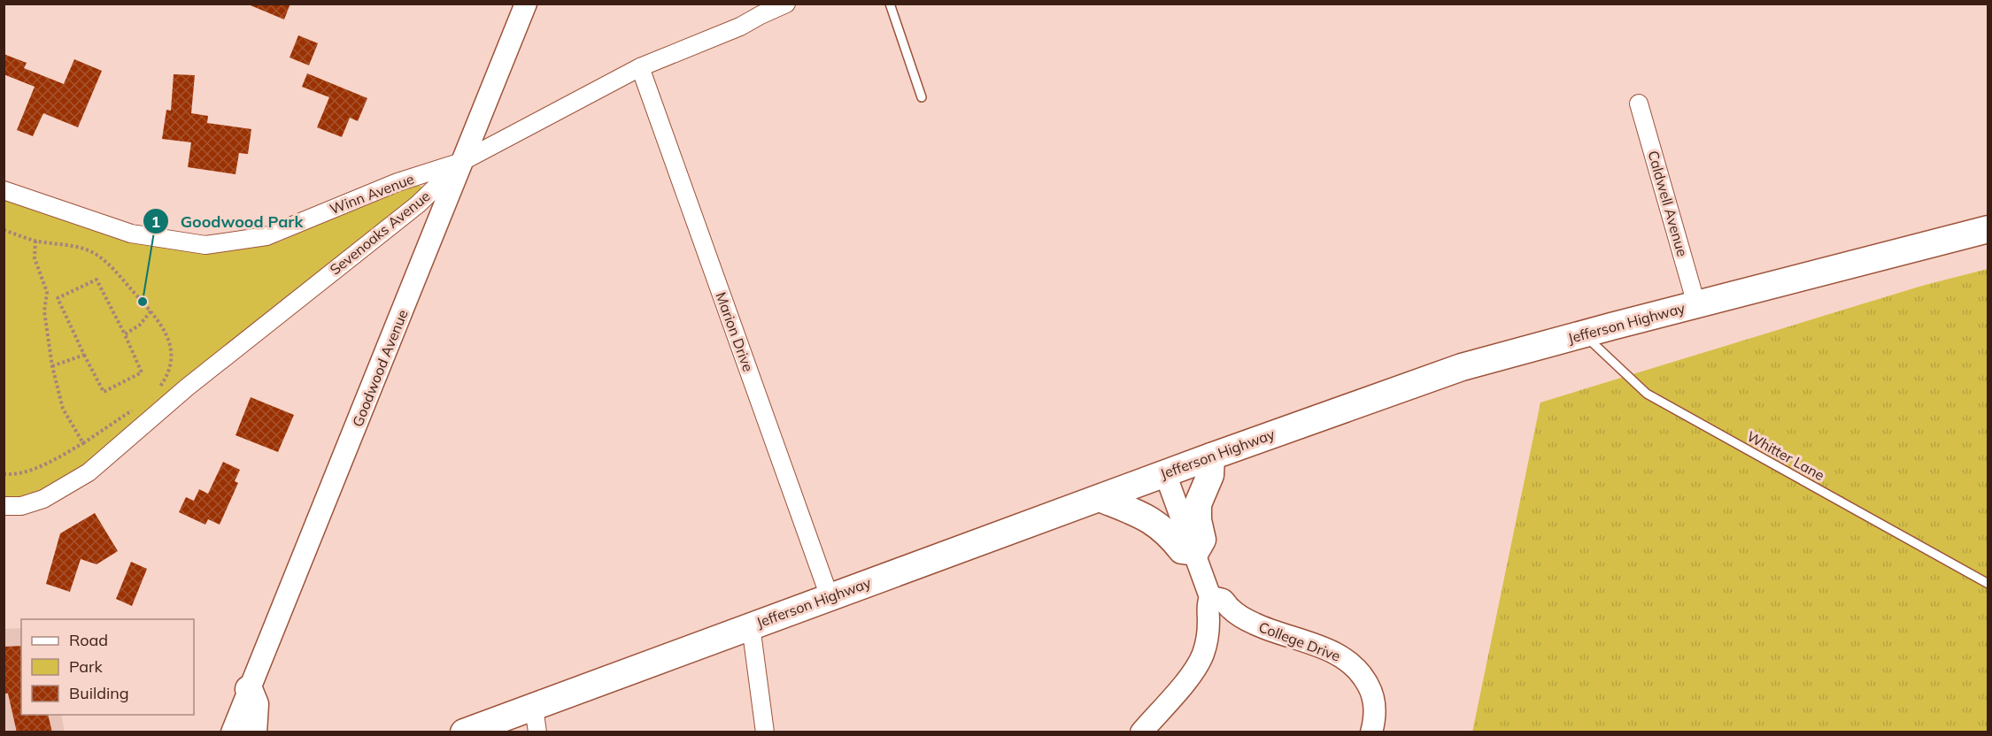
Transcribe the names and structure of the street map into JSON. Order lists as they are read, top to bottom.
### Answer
{
  "streets": {
    "main road": ["Jefferson Highway"],
    "street": [
      "Winn Avenue",
      "Caldwell Avenue",
      "Sevenoaks Avenue",
      "Marion Drive",
      "Goodwood Avenue",
      "College Drive"
    ],
    "lane": ["Whitter Lane"]
  },
  "crossings": [
    ["Winn Avenue", "Sevenoaks Avenue"],
    ["Winn Avenue", "Goodwood Avenue"],
    ["Caldwell Avenue", "Jefferson Highway"],
    ["Sevenoaks Avenue", "Marion Drive"],
    ["Sevenoaks Avenue", "Goodwood Avenue"],
    ["Jefferson Highway", "Marion Drive"],
    ["Jefferson Highway", "Whitter Lane"]
  ],
  "places": ["Goodwood Park"],
  "legend": ["Road", "Park", "Building"]
}
